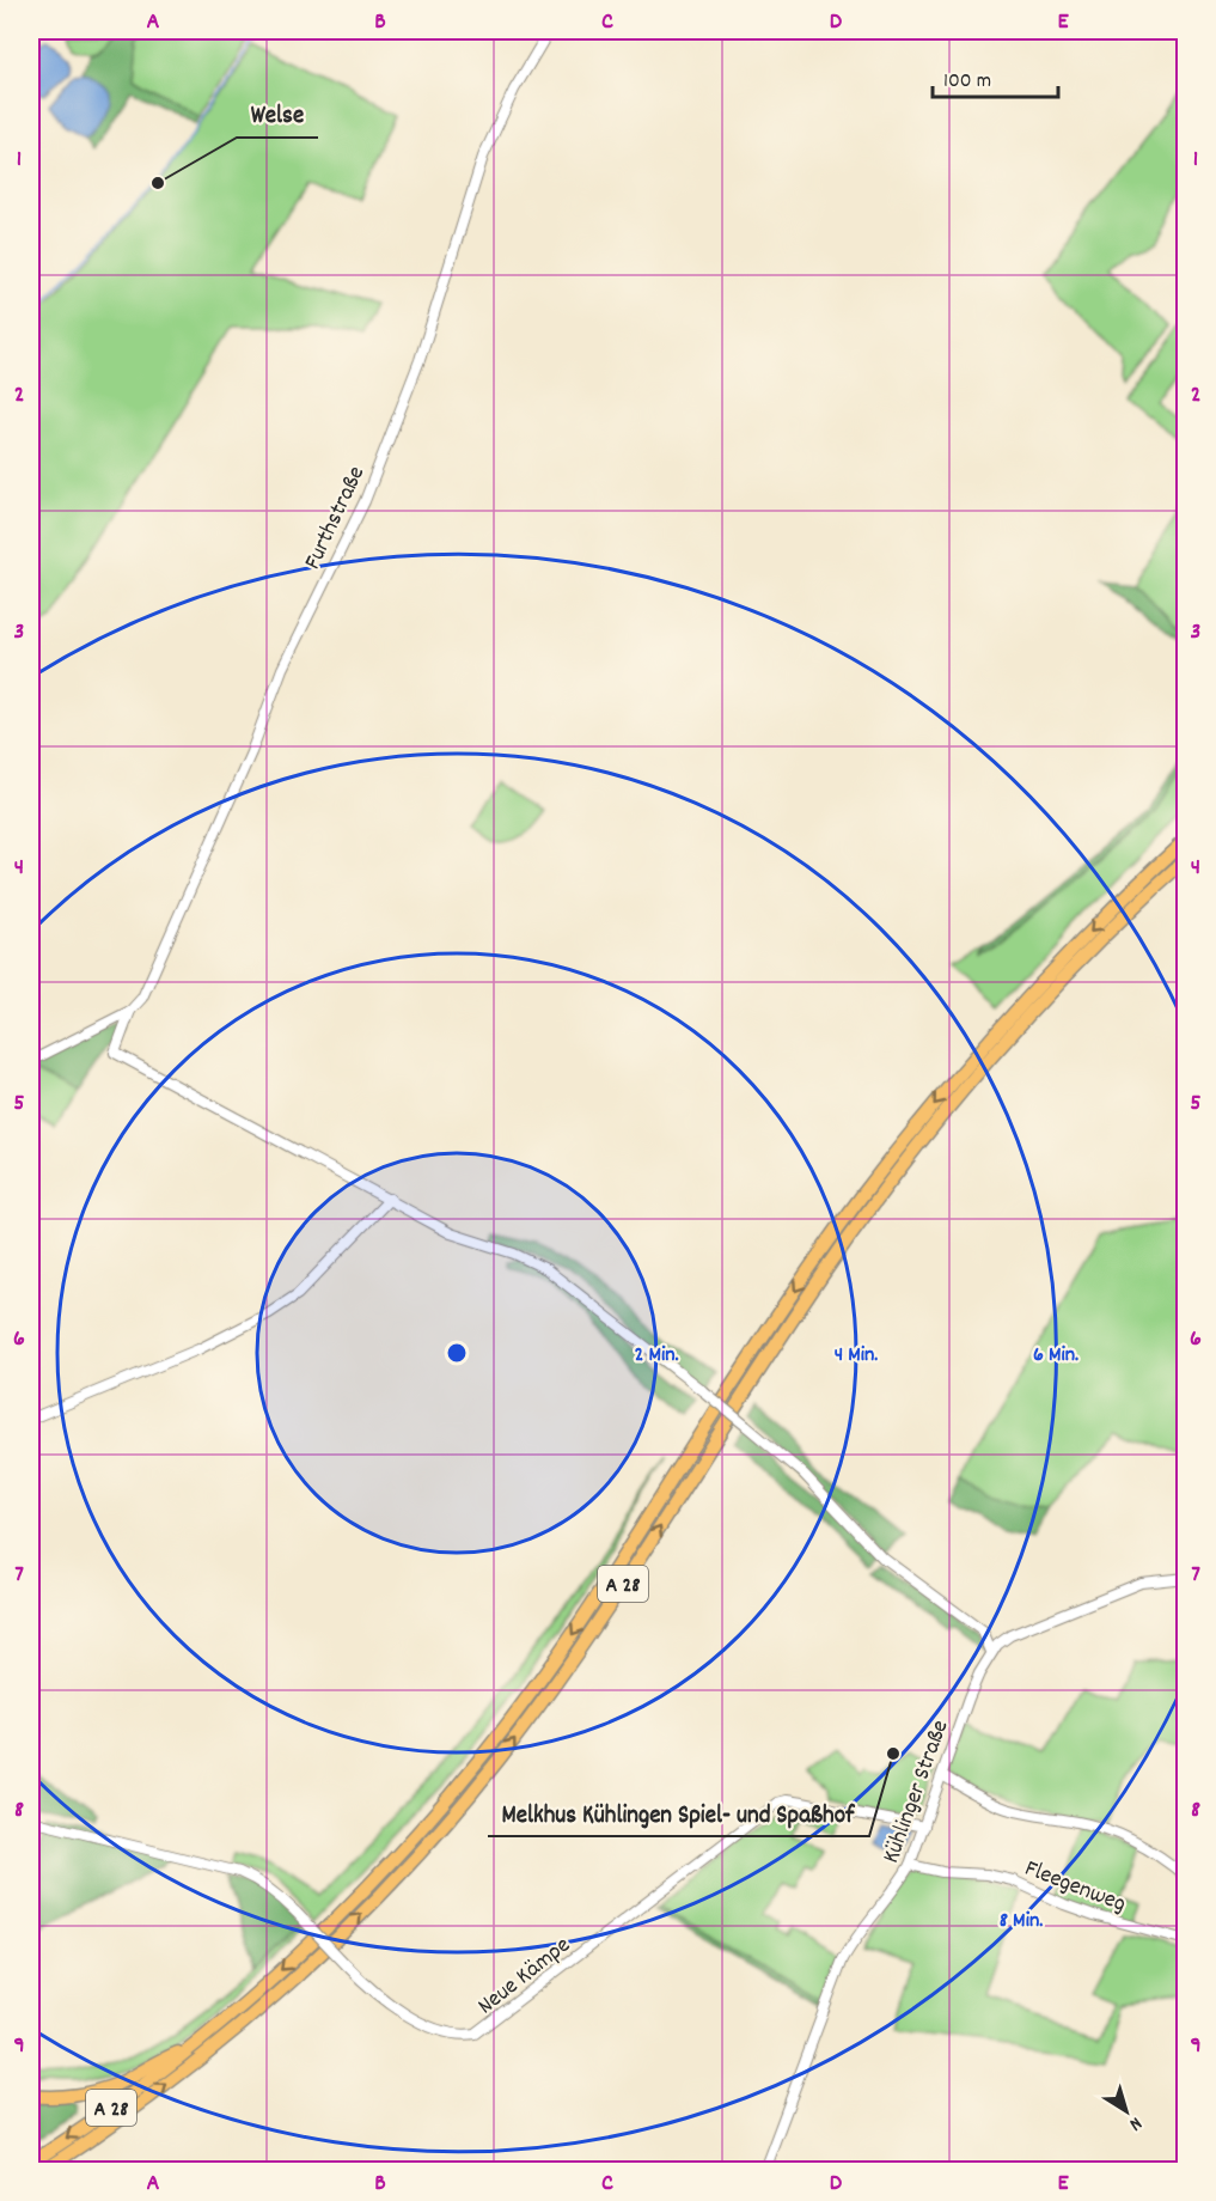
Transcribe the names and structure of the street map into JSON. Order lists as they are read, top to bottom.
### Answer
{
  "streets": {
    "highway": ["A 28"],
    "street": [
      "Furthstraße",
      "Kühlinger Straße",
      "Fleegenweg",
      "Neue Kämpe"
    ]
  },
  "crossings": [
    ["Kühlinger Straße", "Fleegenweg"],
    ["Kühlinger Straße", "Neue Kämpe"]
  ],
  "places": ["Welse", "Melkhus Kühlingen Spiel- und Spaßhof"],
  "scale_bar": "100 m",
  "north": "bottom right",
  "grid": {
    "columns": [
      "A",
      "B",
      "C",
      "D",
      "E"
    ],
    "rows": [
      "1",
      "2",
      "3",
      "4",
      "5",
      "6",
      "7",
      "8",
      "9"
    ]
  },
  "rings": [
    "2 Min.",
    "4 Min.",
    "6 Min.",
    "8 Min."
  ]
}
